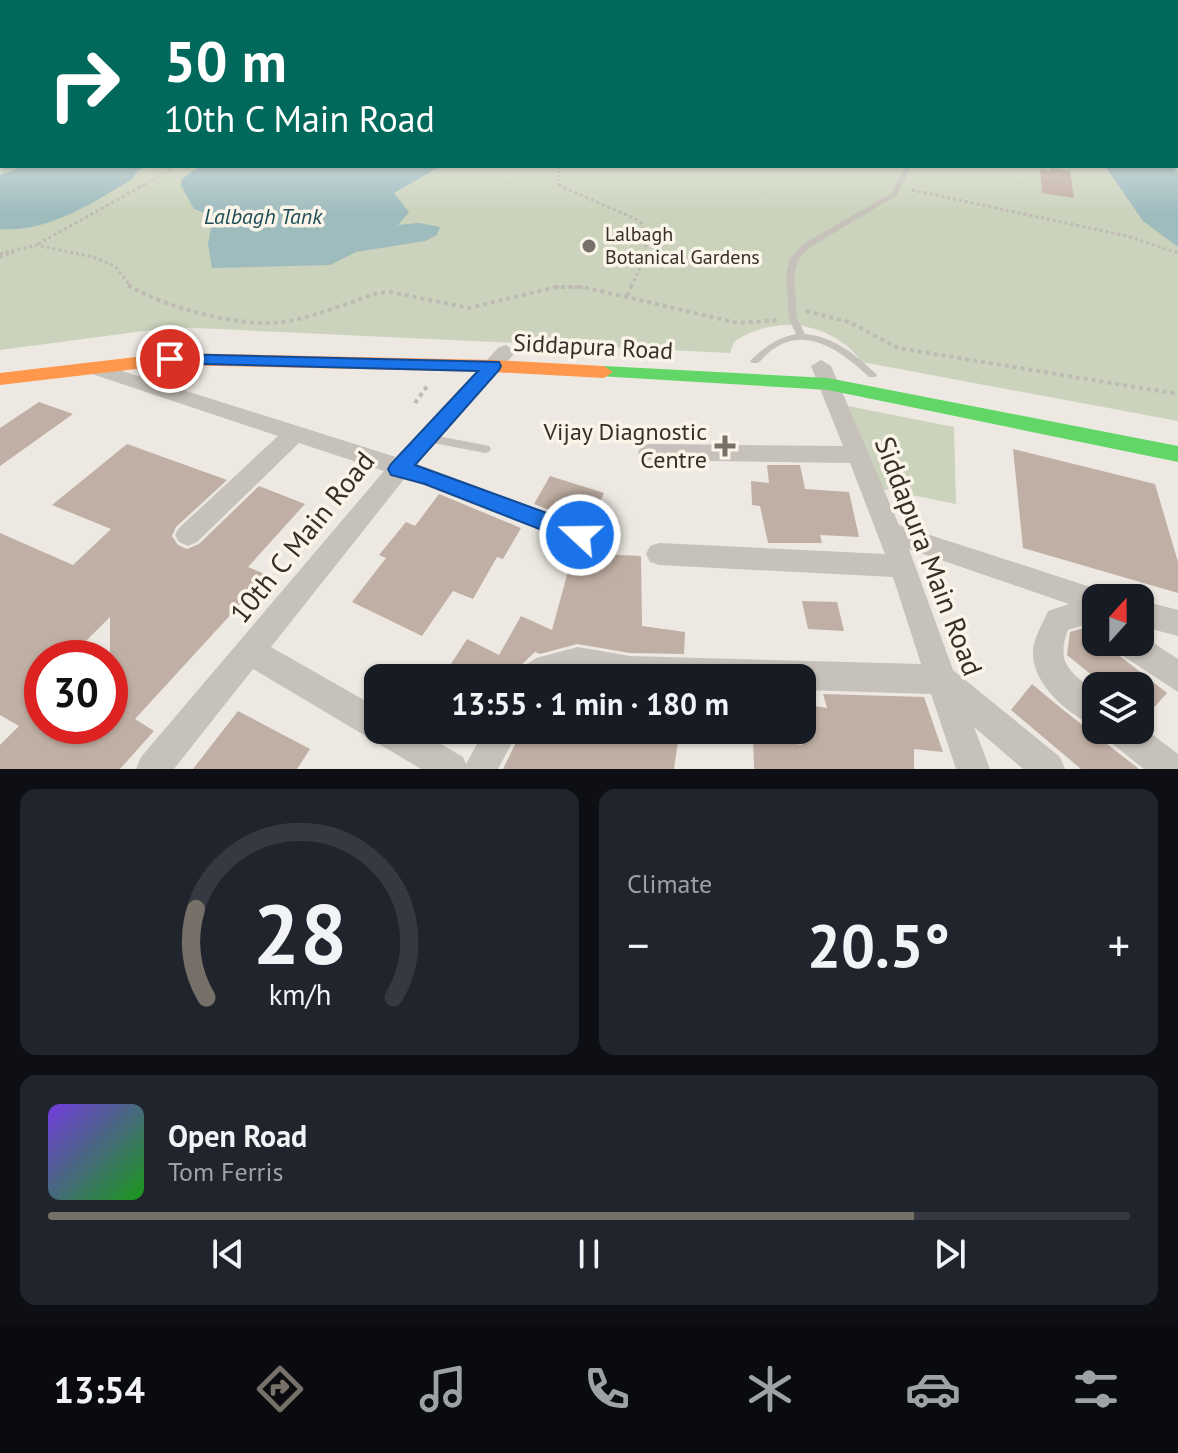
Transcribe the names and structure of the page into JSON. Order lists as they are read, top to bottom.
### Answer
{
  "streets": {
    "main road": ["Siddapura Road"],
    "street": ["10th C Main Road", "Siddapura Main Road"]
  },
  "crossings": [
    ["Siddapura Road", "10th C Main Road"],
    ["Siddapura Road", "Siddapura Main Road"]
  ],
  "water": ["Lalbagh Tank"],
  "places": {
    "other": ["Lalbagh Botanical Gardens"],
    "health": ["Vijay Diagnostic Centre"]
  },
  "north": "top",
  "page": {
    "turn": ["50 m", "10th C Main Road"],
    "limit": "30",
    "trip": "13:55 · 1 min · 180 m",
    "tile": "Climate",
    "heat": ["−", "20.5°", "+"],
    "song": ["Open Road", "Tom Ferris"],
    "tabs": "13:54",
    "gauge": ["28", "km/h"]
  }
}
